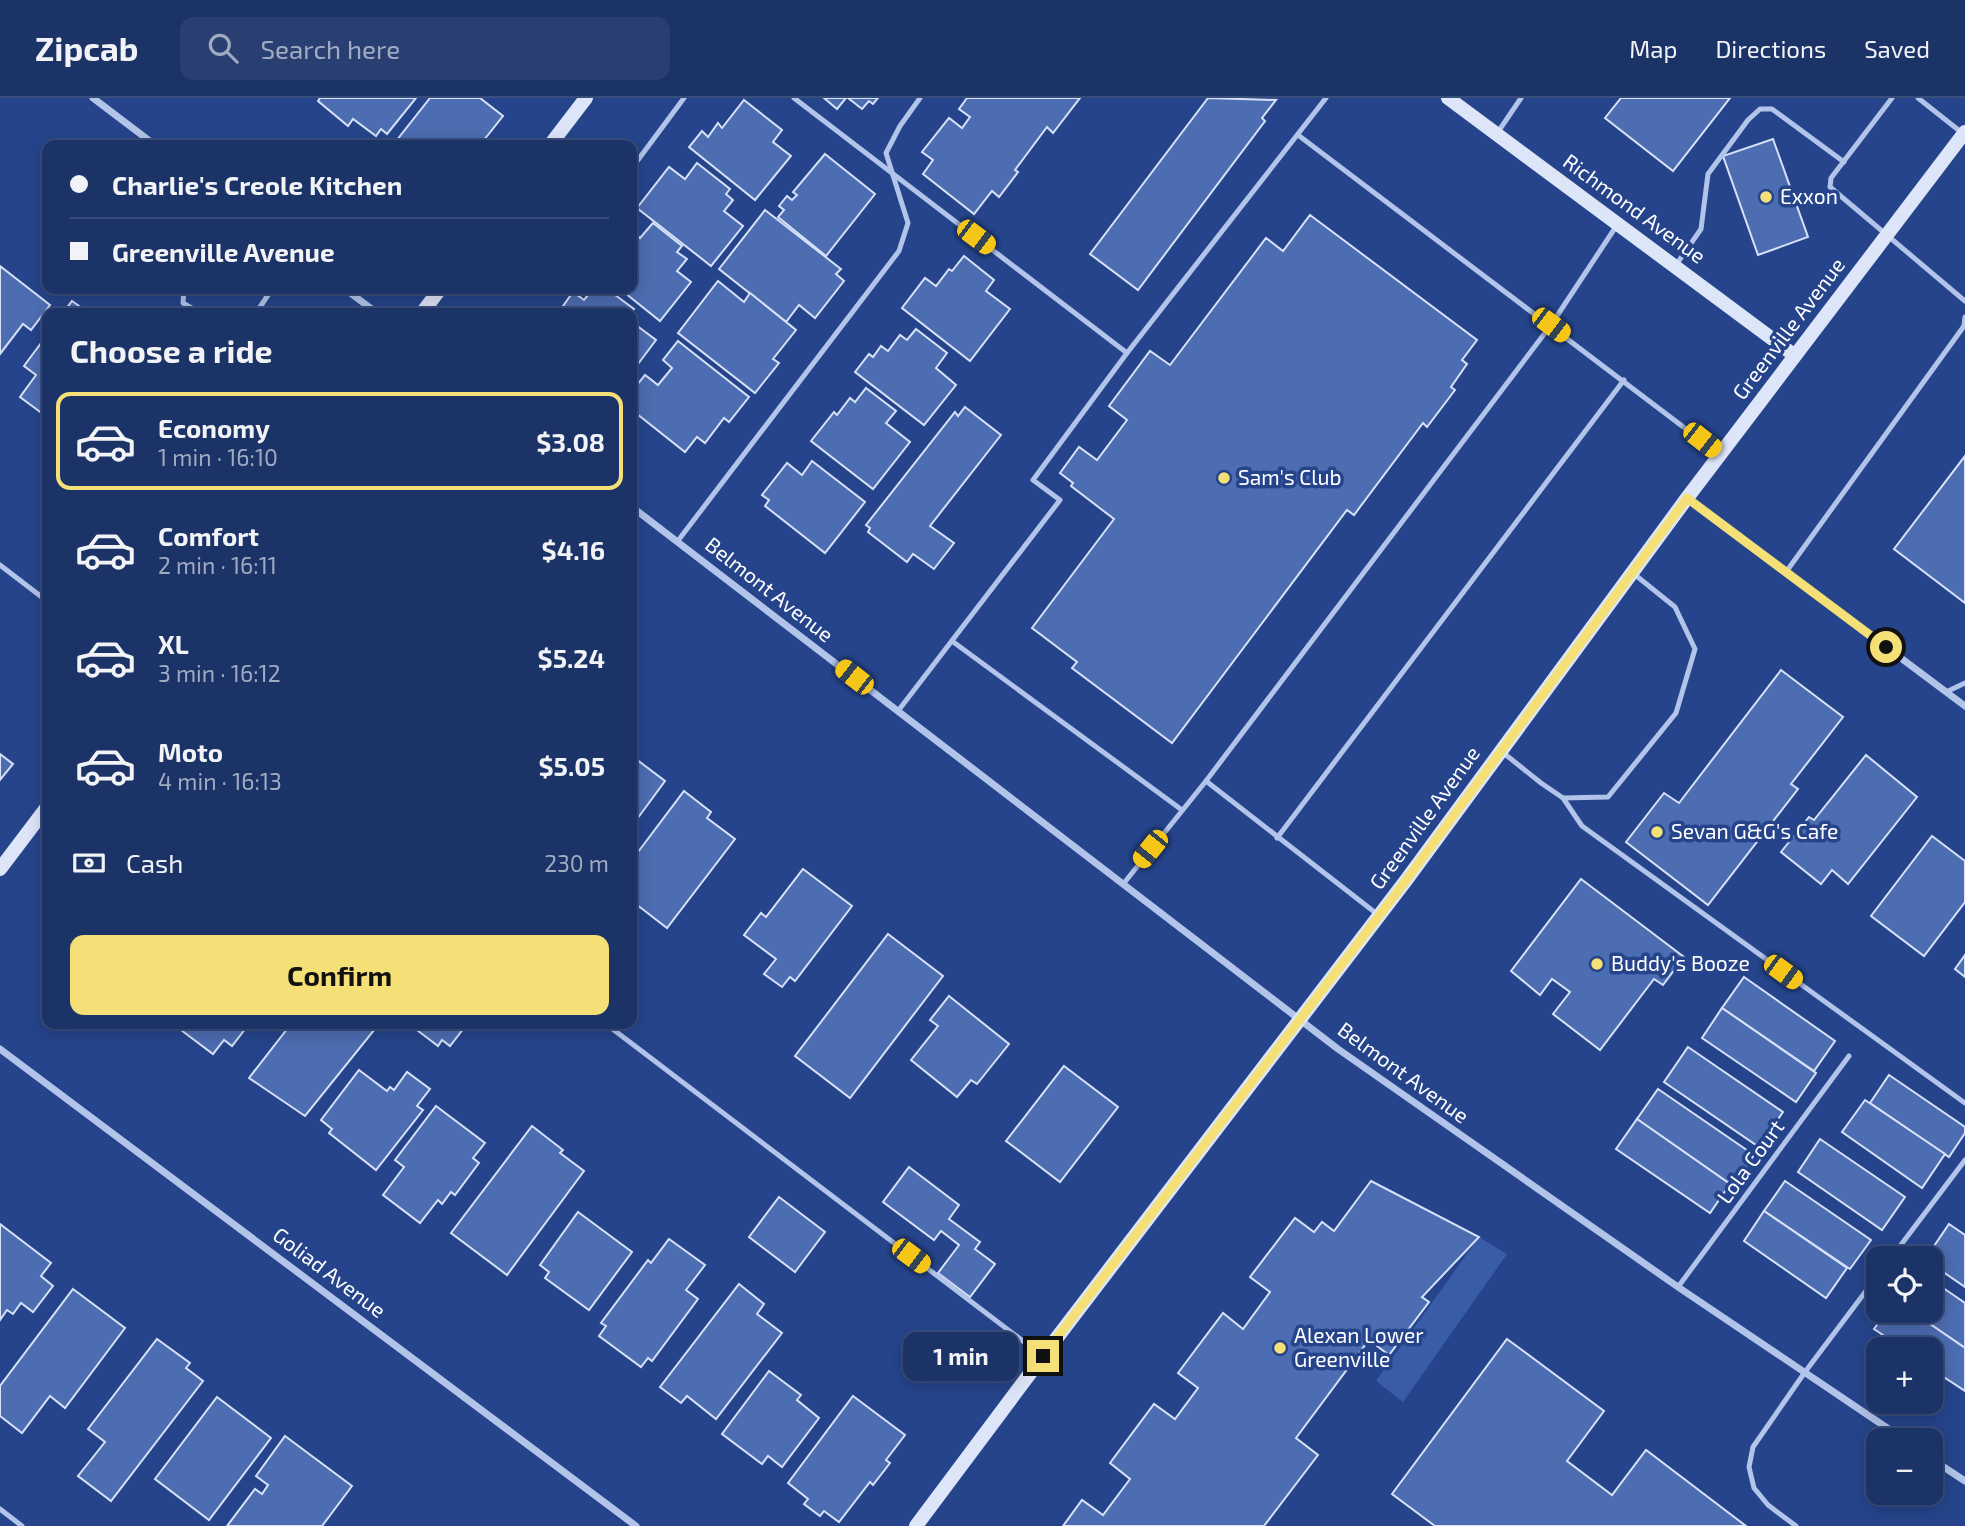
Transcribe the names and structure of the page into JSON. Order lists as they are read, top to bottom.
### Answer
{
  "streets": {
    "main road": ["Richmond Avenue", "Greenville Avenue"],
    "street": ["Belmont Avenue", "Goliad Avenue"],
    "lane": ["Lola Court"]
  },
  "crossings": [
    ["Richmond Avenue", "Greenville Avenue"],
    ["Greenville Avenue", "Belmont Avenue"],
    ["Belmont Avenue", "Lola Court"]
  ],
  "places": [
    "Exxon",
    "Sam's Club",
    "Sevan G&G's Cafe",
    "Buddy's Booze",
    "Alexan Lower Greenville"
  ],
  "page": {
    "header": "Zipcab",
    "search": "Search here",
    "nav": ["Map", "Directions", "Saved"],
    "banner": ["Charlie's Creole Kitchen", "Greenville Avenue"],
    "heading": "Choose a ride",
    "list": [
      {
        "name": "Economy",
        "note": "1 min · 16:10",
        "value": "$3.08"
      },
      {
        "name": "Comfort",
        "note": "2 min · 16:11",
        "value": "$4.16"
      },
      {
        "name": "XL",
        "note": "3 min · 16:12",
        "value": "$5.24"
      },
      {
        "name": "Moto",
        "note": "4 min · 16:13",
        "value": "$5.05"
      }
    ],
    "pay": ["Cash", "230 m"],
    "buttons": "Confirm",
    "map_buttons": ["+", "−"],
    "bubble": "1 min"
  }
}
